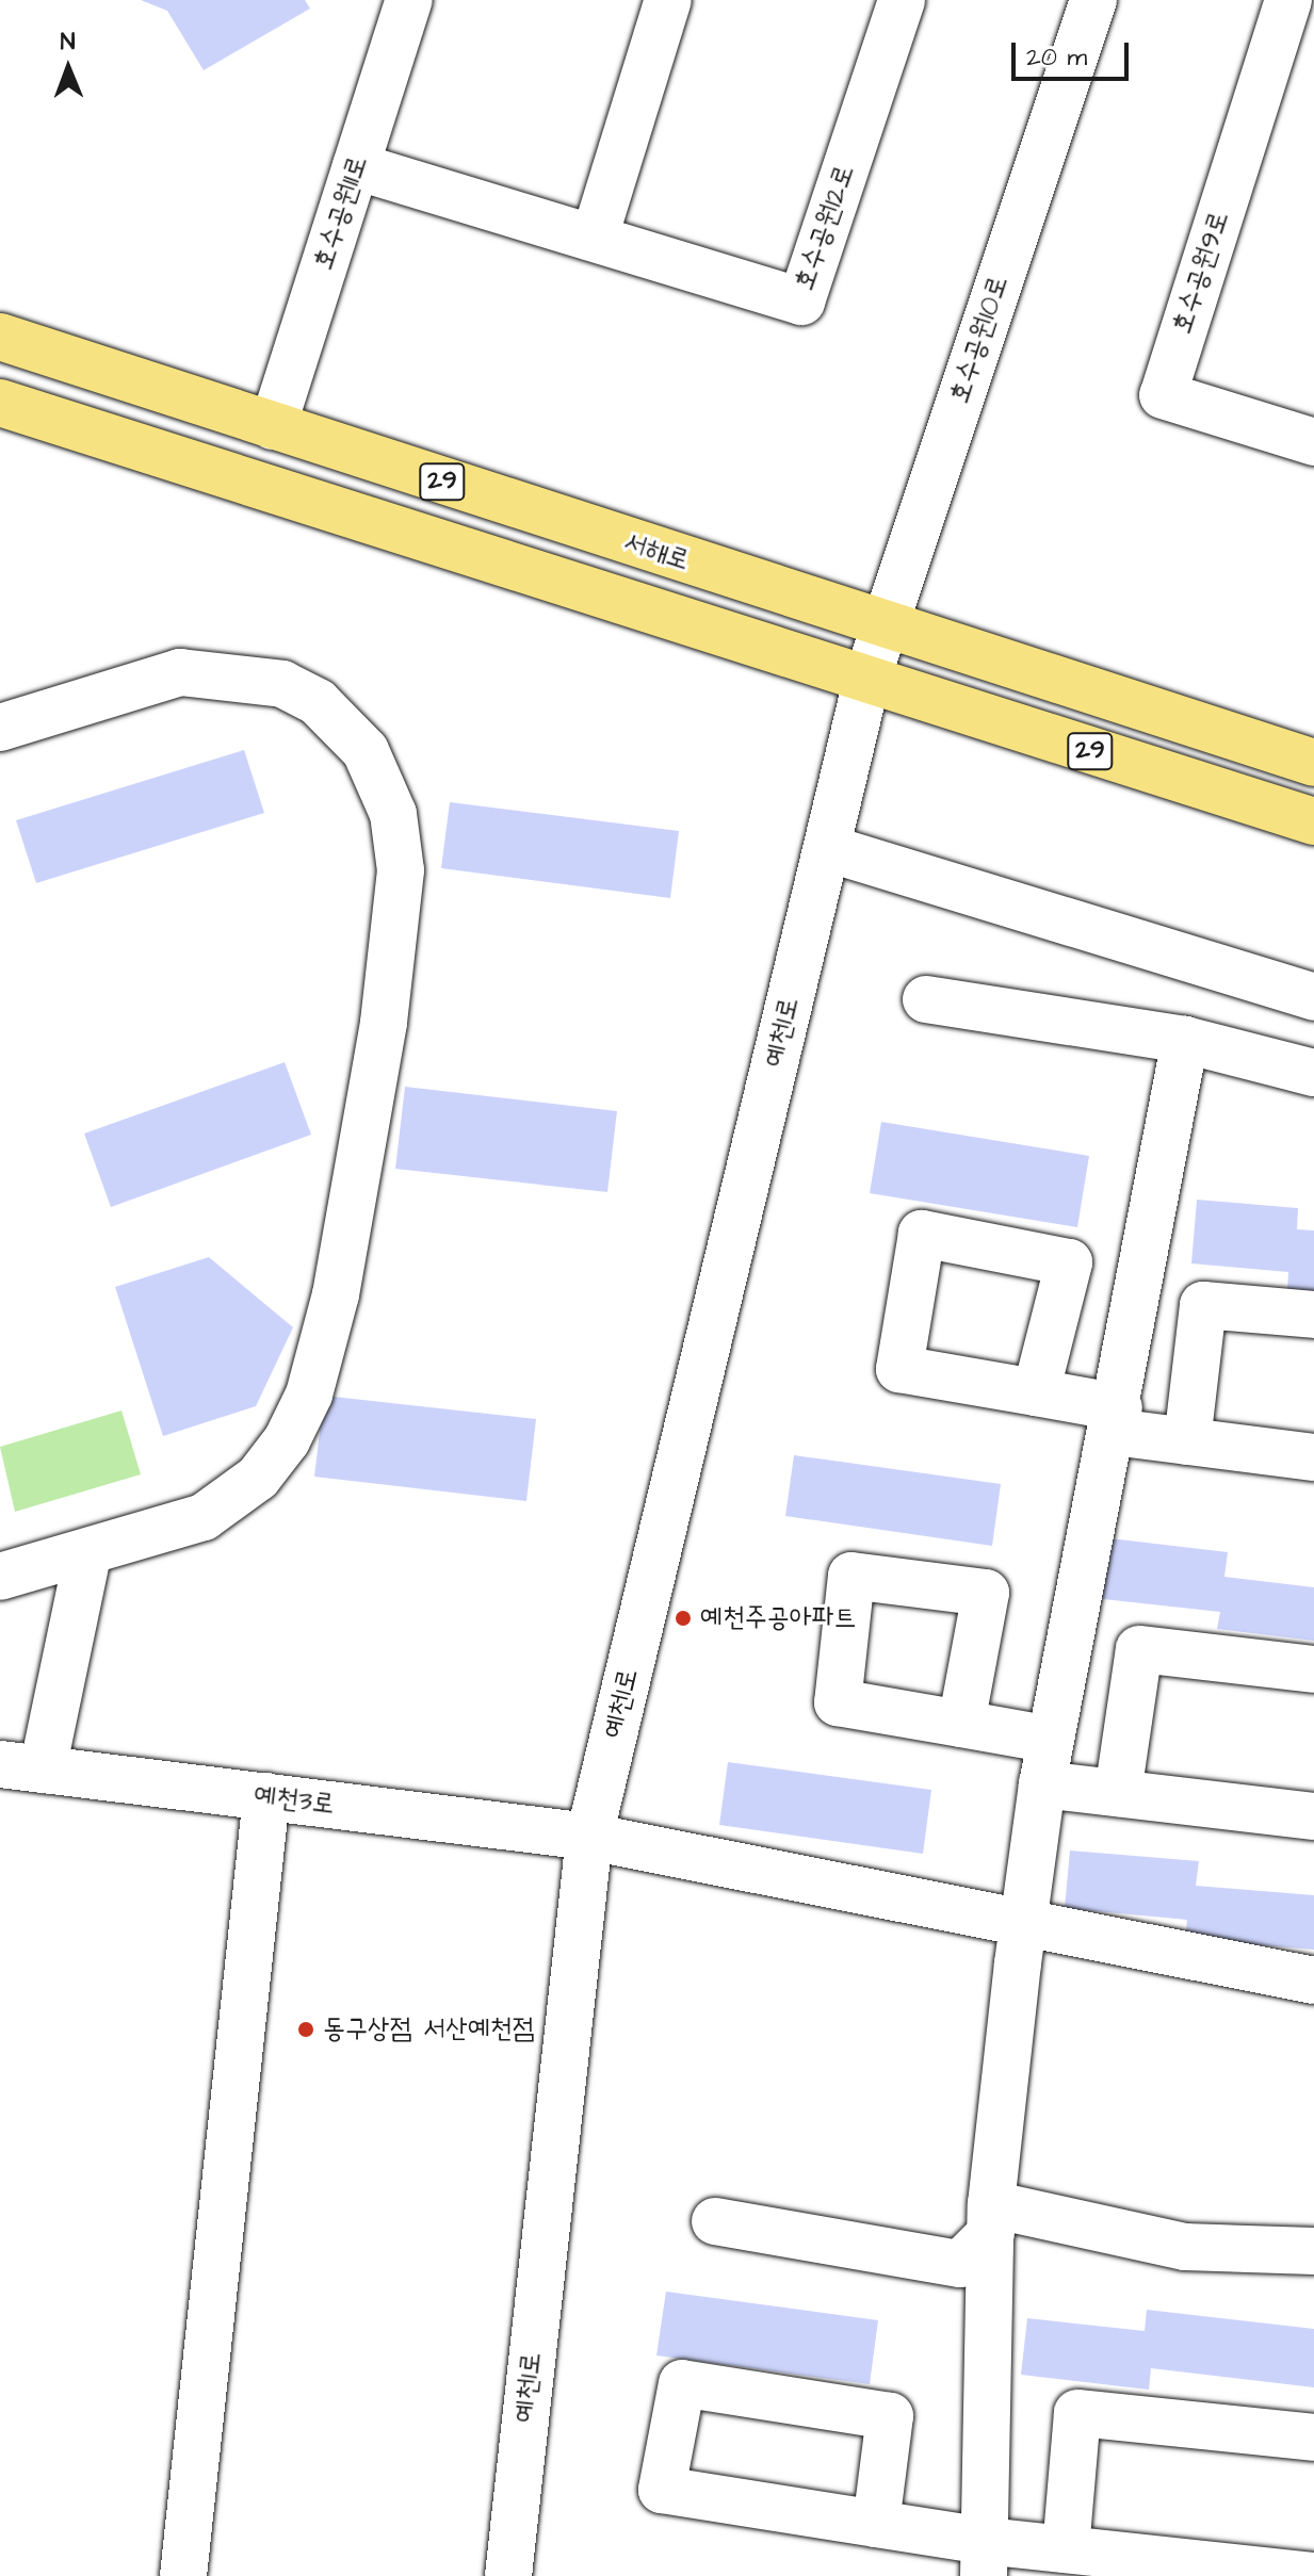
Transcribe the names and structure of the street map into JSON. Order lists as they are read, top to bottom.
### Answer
{
  "streets": {
    "main road": ["29", "서해로"],
    "street": [
      "호수공원11로",
      "호수공원12로",
      "호수공원9로",
      "호수공원10로",
      "예천1로",
      "예천3로"
    ]
  },
  "crossings": [
    ["호수공원11로", "호수공원12로"],
    ["호수공원11로", "서해로"],
    ["호수공원10로", "29"],
    ["호수공원10로", "서해로"],
    ["호수공원10로", "예천1로"],
    ["29", "예천1로"],
    ["예천1로", "예천3로"]
  ],
  "places": ["예천주공아파트", "동구상점 서산예천점"],
  "scale_bar": "20 m",
  "north": "top"
}
